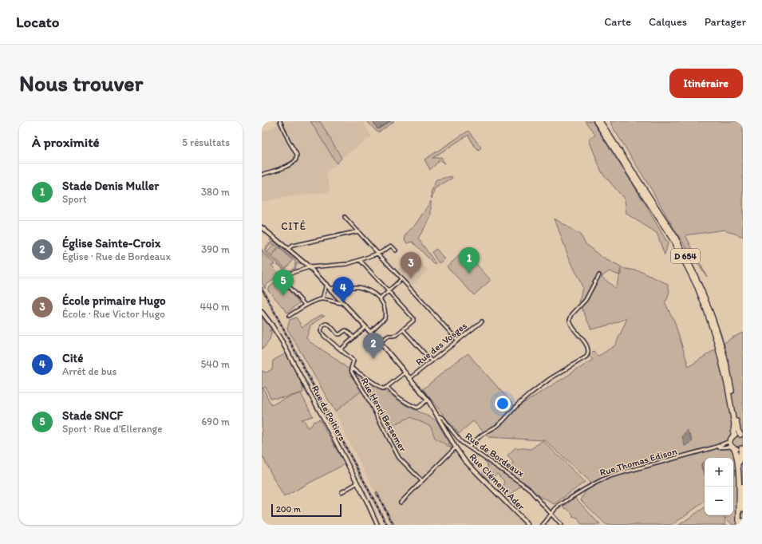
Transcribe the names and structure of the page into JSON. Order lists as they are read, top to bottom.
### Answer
{
  "streets": {
    "highway": ["D 654"],
    "street": [
      "Rue des Vosges",
      "Rue de Poitiers",
      "Rue Henri Bessemer",
      "Rue de Bordeaux",
      "Rue Thomas Edison",
      "Rue Clément Ader"
    ]
  },
  "crossings": [
    ["Rue des Vosges", "Rue de Bordeaux"],
    ["Rue de Bordeaux", "Rue Thomas Edison"],
    ["Rue de Bordeaux", "Rue Clément Ader"]
  ],
  "districts": ["CITÉ"],
  "scale_bar": "200 m",
  "page": {
    "header": "Locato",
    "nav": ["Carte", "Calques", "Partager"],
    "buttons": "Itinéraire",
    "title": "Nous trouver",
    "heading": ["À proximité", "5 résultats"],
    "list": [
      {
        "mark": "1",
        "name": "Stade Denis Muller",
        "note": "Sport",
        "value": "380 m"
      },
      {
        "mark": "2",
        "name": "Église Sainte-Croix",
        "note": "Église · Rue de Bordeaux",
        "value": "390 m"
      },
      {
        "mark": "3",
        "name": "École primaire Hugo",
        "note": "École · Rue Victor Hugo",
        "value": "440 m"
      },
      {
        "mark": "4",
        "name": "Cité",
        "note": "Arrêt de bus",
        "value": "540 m"
      },
      {
        "mark": "5",
        "name": "Stade SNCF",
        "note": "Sport · Rue d'Ellerange",
        "value": "690 m"
      }
    ],
    "pins": [
      "1",
      "3",
      "5",
      "4",
      "2"
    ],
    "map_buttons": ["+", "−"],
    "scale": "200 m"
  }
}
